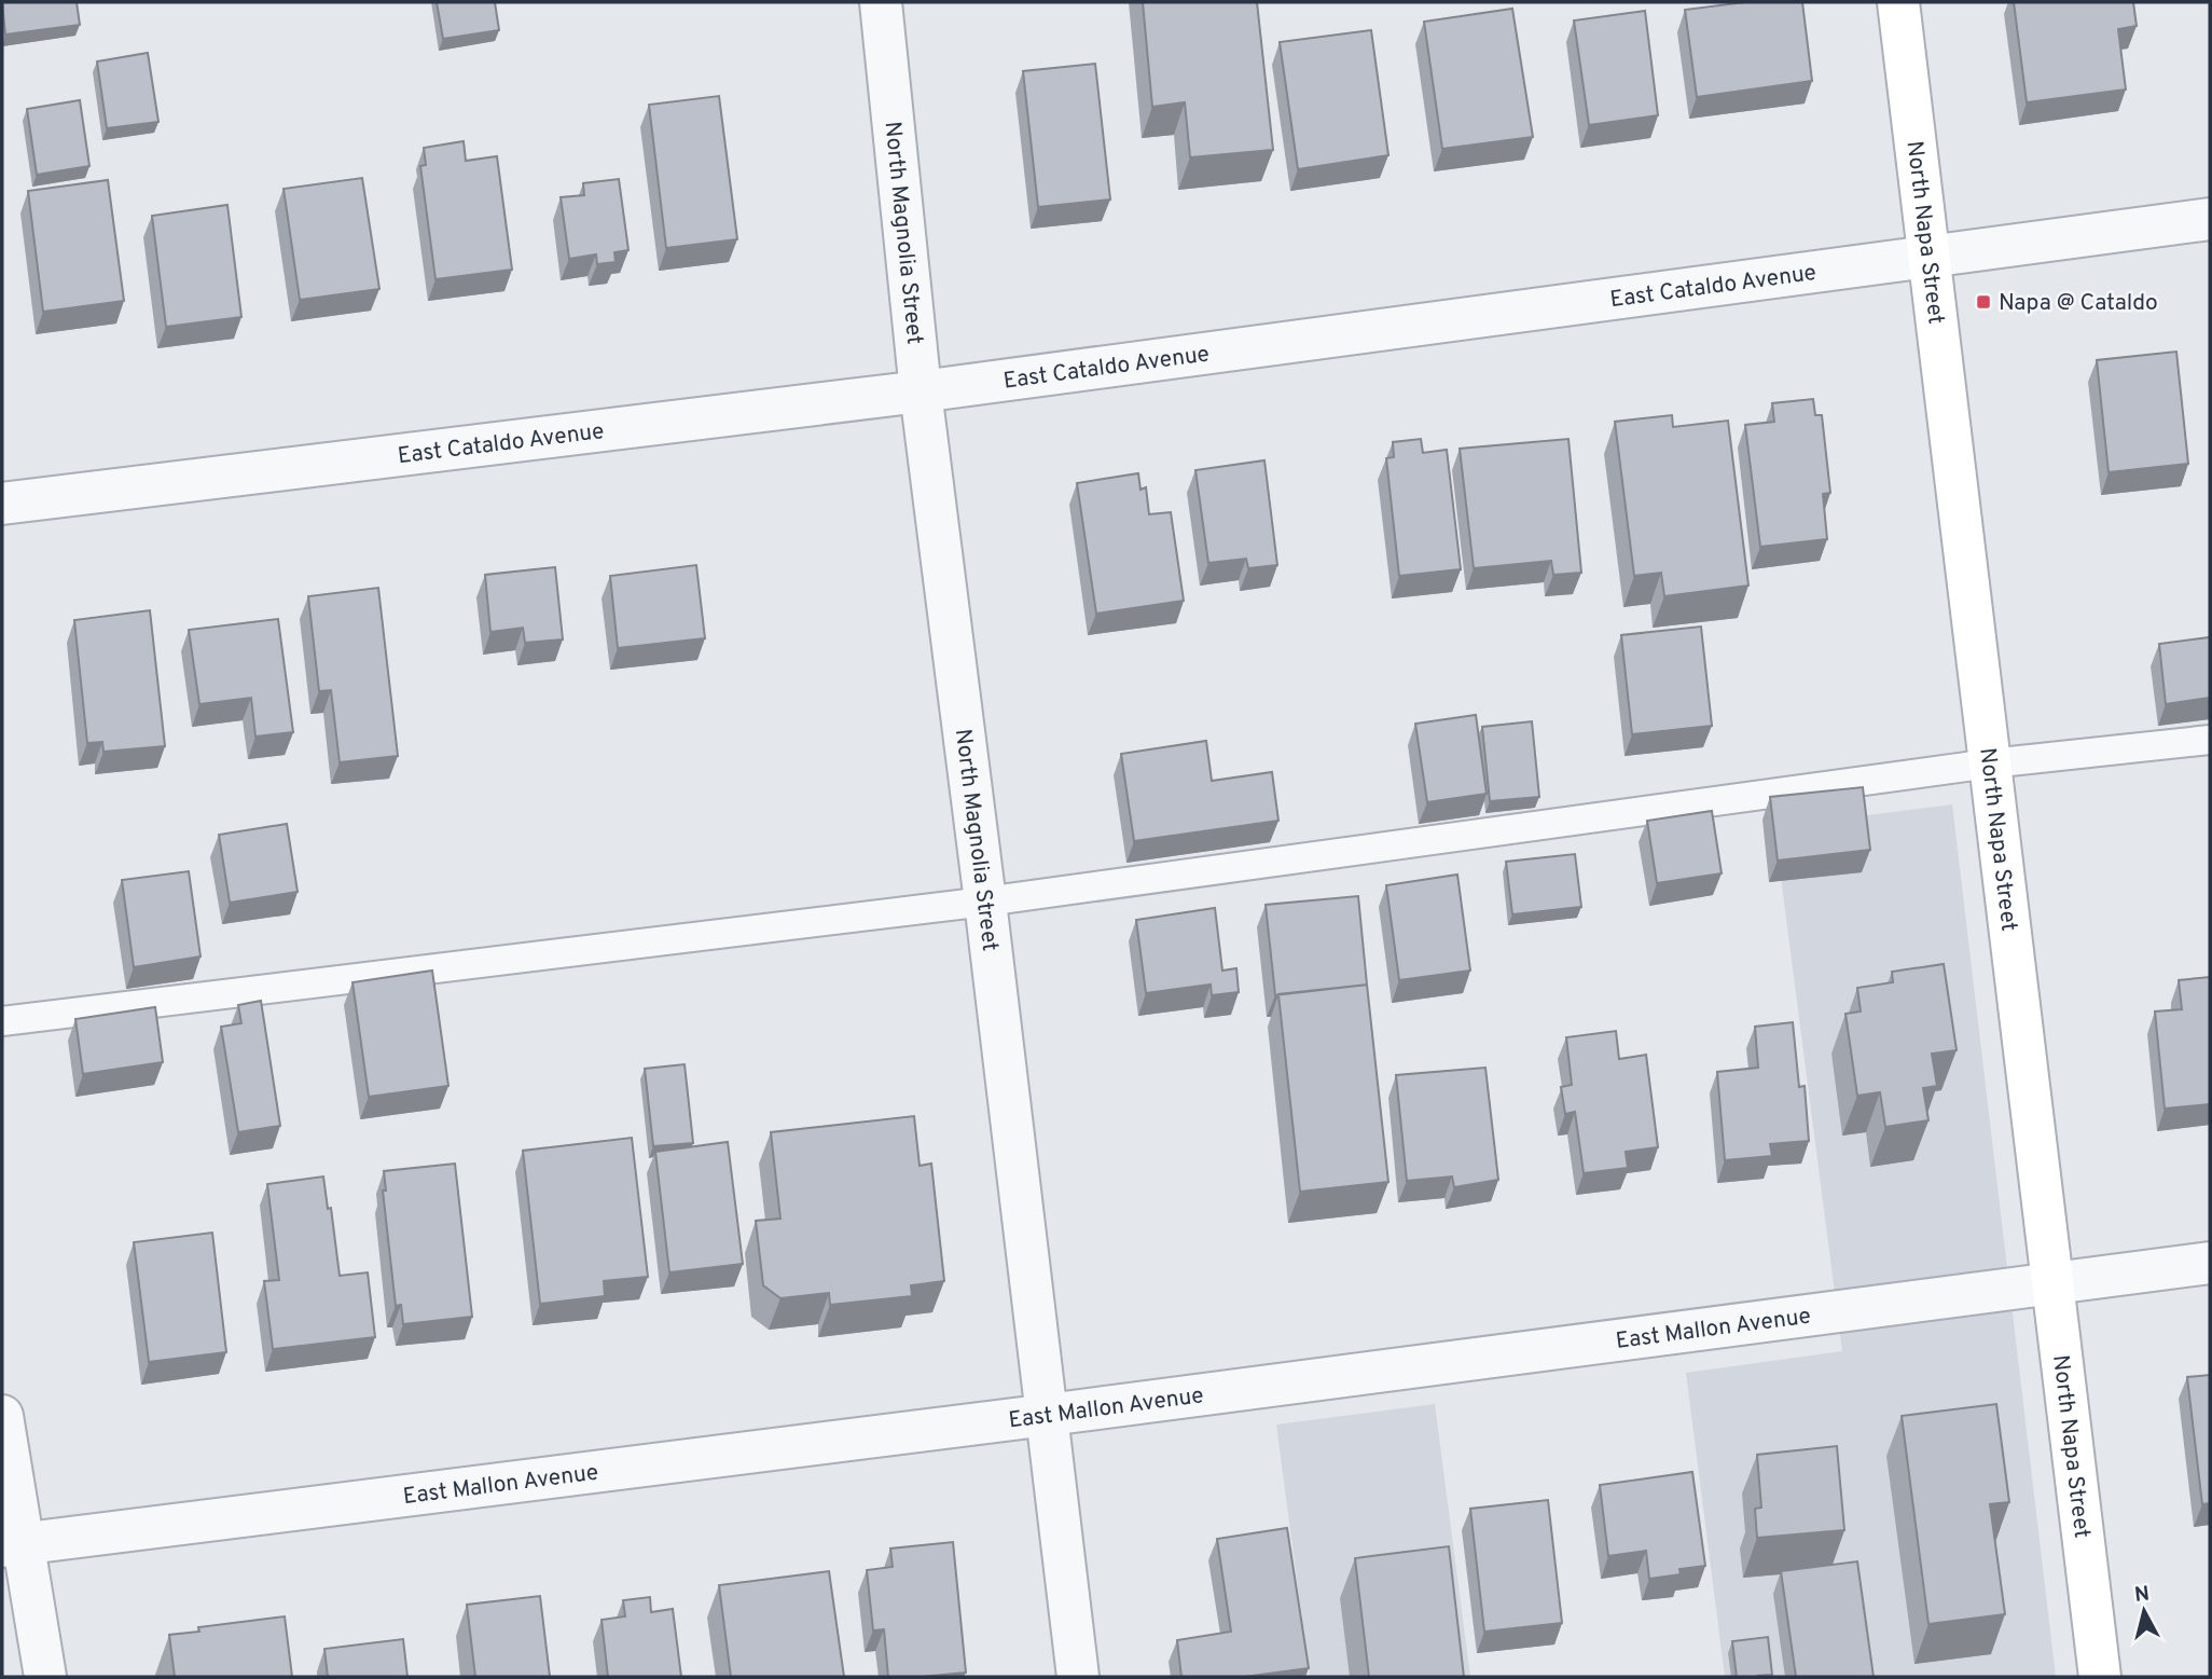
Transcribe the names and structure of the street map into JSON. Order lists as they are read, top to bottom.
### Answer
{
  "streets": {
    "main road": ["North Napa Street"],
    "street": ["North Magnolia Street", "East Cataldo Avenue", "East Mallon Avenue"]
  },
  "crossings": [
    ["North Magnolia Street", "East Cataldo Avenue"],
    ["North Magnolia Street", "East Mallon Avenue"],
    ["North Napa Street", "East Cataldo Avenue"],
    ["North Napa Street", "East Mallon Avenue"]
  ],
  "places": {
    "transit": ["Napa @ Cataldo"]
  },
  "north": "top"
}
